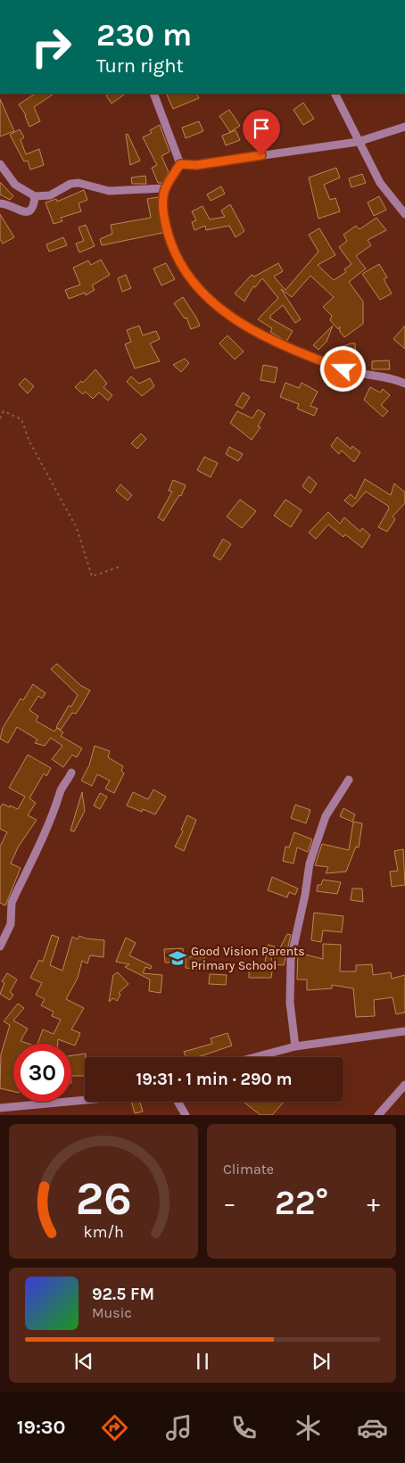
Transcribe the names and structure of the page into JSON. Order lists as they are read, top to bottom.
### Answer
{
  "places": {
    "school or university": ["Good Vision Parents Primary School"]
  },
  "page": {
    "turn": ["230 m", "Turn right"],
    "limit": "30",
    "trip": "19:31 · 1 min · 290 m",
    "tile": "Climate",
    "heat": ["−", "22°", "+"],
    "song": ["92.5 FM", "Music"],
    "tabs": "19:30",
    "gauge": ["26", "km/h"]
  }
}
